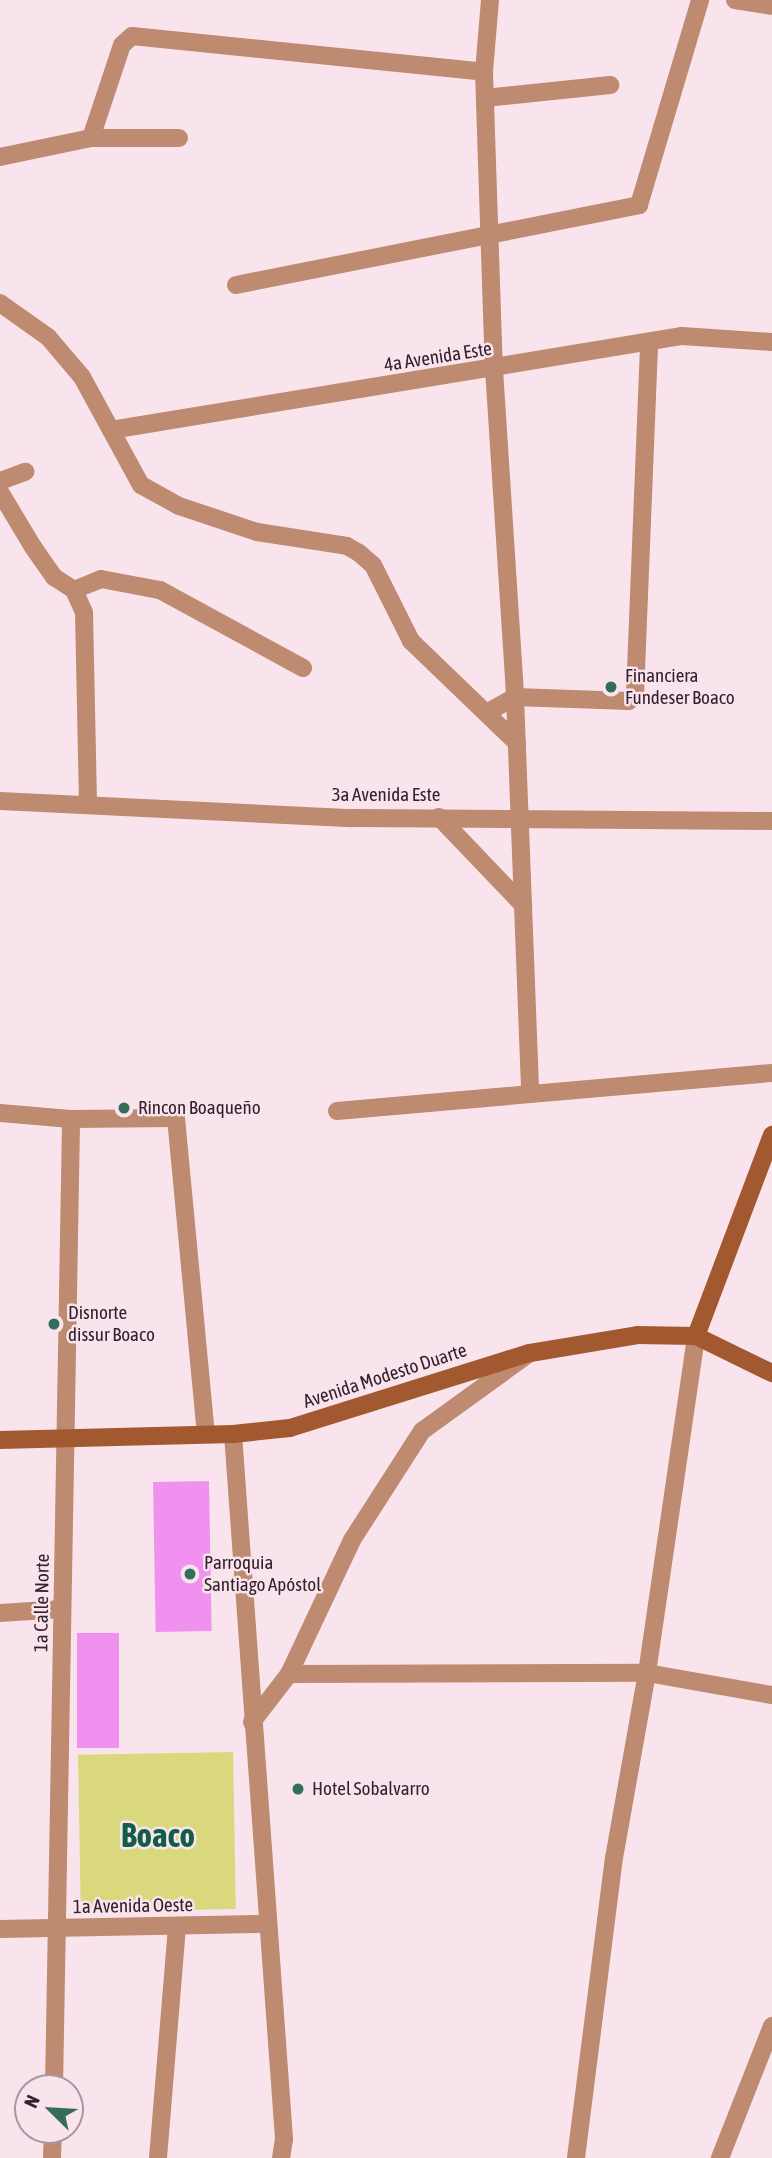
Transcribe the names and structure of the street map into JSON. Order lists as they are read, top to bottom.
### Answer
{
  "streets": {
    "main road": ["Avenida Modesto Duarte"],
    "street": [
      "4a Avenida Este",
      "3a Avenida Este",
      "1a Calle Norte",
      "1a Avenida Oeste"
    ]
  },
  "crossings": [
    ["Avenida Modesto Duarte", "1a Calle Norte"],
    ["1a Calle Norte", "1a Avenida Oeste"]
  ],
  "districts": ["Boaco"],
  "places": [
    "Financiera Fundeser Boaco",
    "Rincon Boaqueño",
    "Disnorte dissur Boaco",
    "Parroquia Santiago Apóstol",
    "Hotel Sobalvarro"
  ],
  "north": "top left"
}
